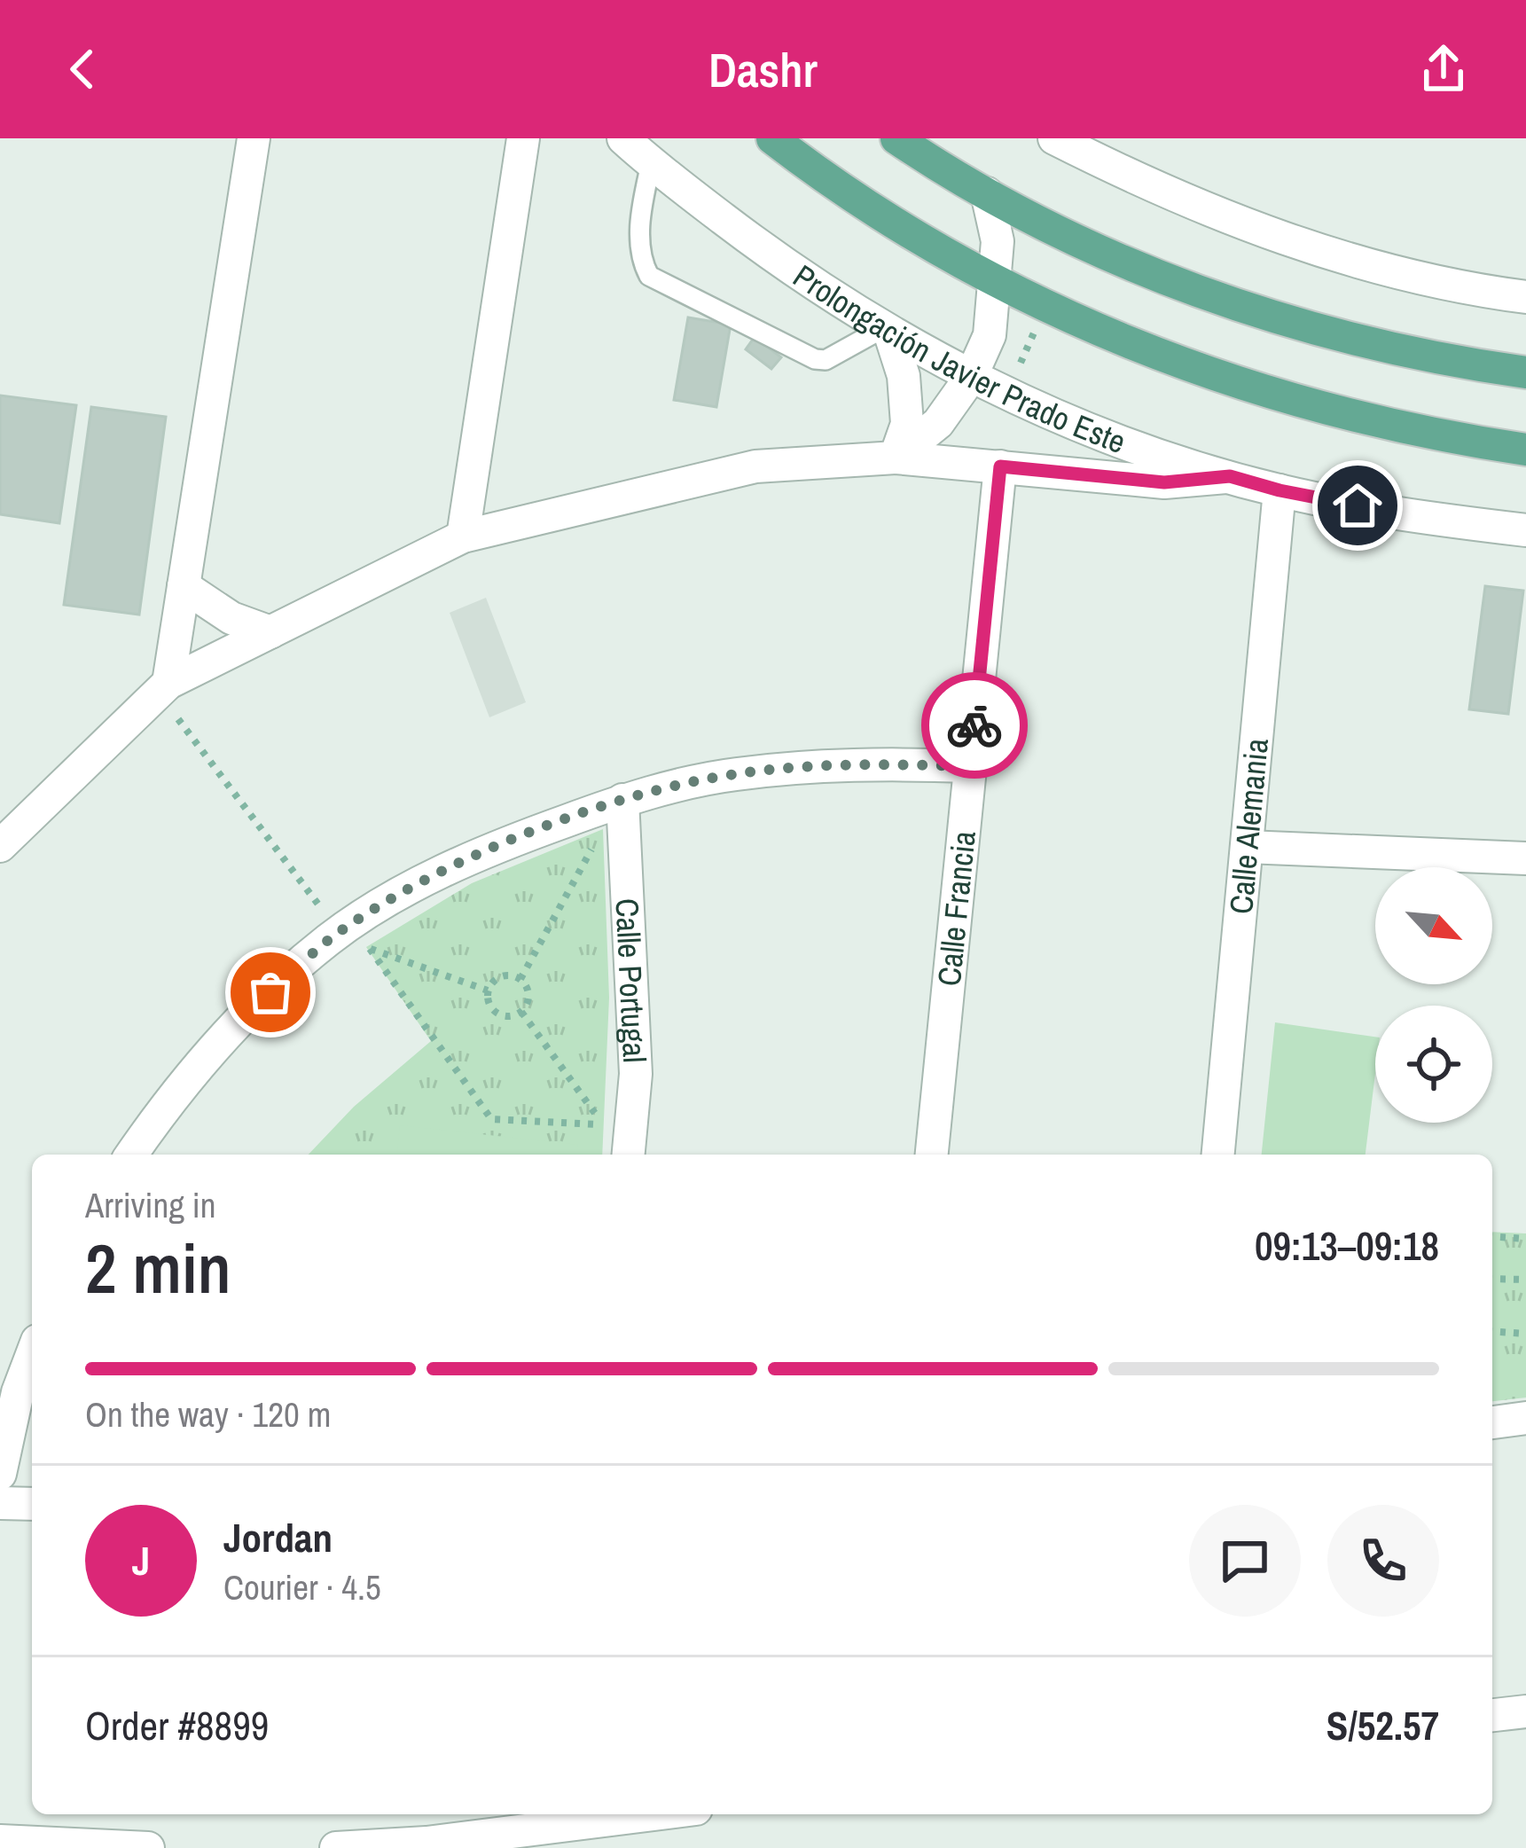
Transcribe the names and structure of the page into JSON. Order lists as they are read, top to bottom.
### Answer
{
  "streets": {
    "street": [
      "Prolongación Javier Prado Este",
      "Calle Alemania",
      "Calle Francia",
      "Calle Portugal"
    ]
  },
  "crossings": [
    ["Prolongación Javier Prado Este", "Calle Alemania"]
  ],
  "north": "bottom right",
  "page": {
    "header": "Dashr",
    "heading": ["2 min", "Arriving in", "09:13–09:18"],
    "panel": [
      "Jordan",
      "Courier · 4.5",
      "Order #8899",
      "S/52.57"
    ],
    "bar": "On the way · 120 m",
    "round": "J"
  }
}
